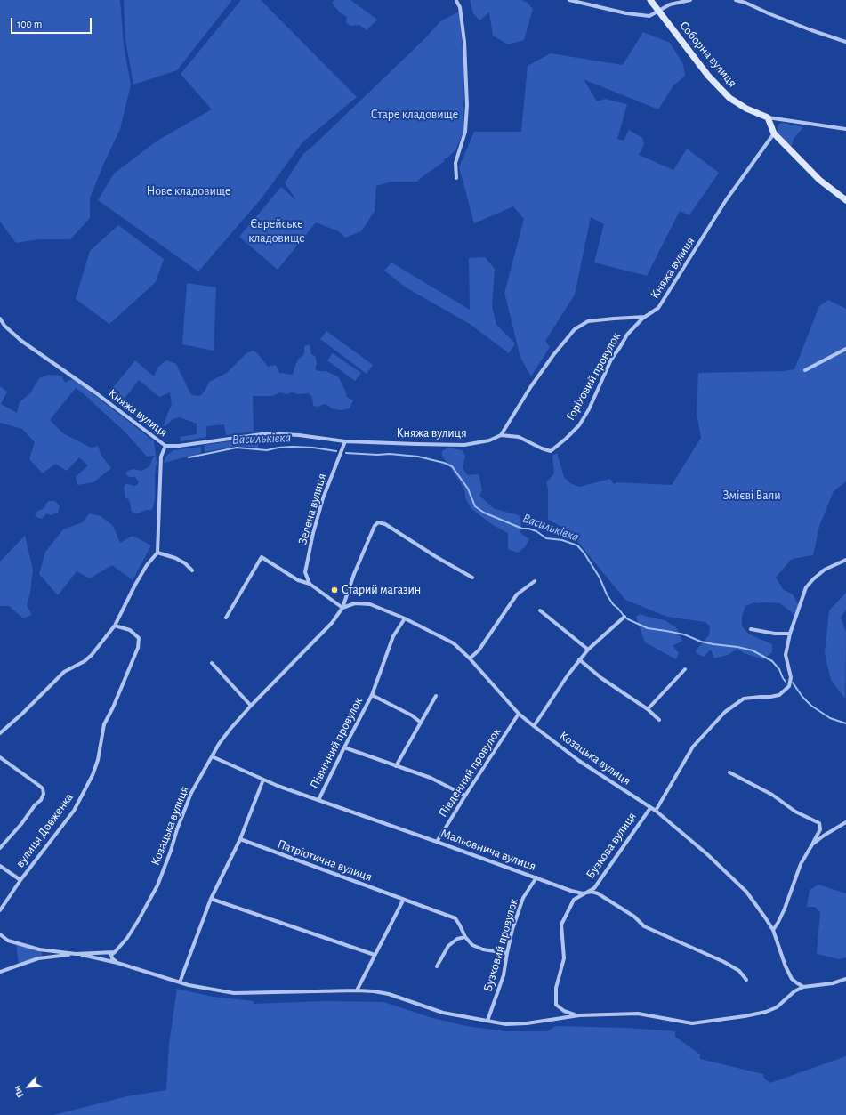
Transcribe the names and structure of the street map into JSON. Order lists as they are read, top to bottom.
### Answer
{
  "streets": {
    "main road": ["Соборна вулиця"],
    "street": [
      "Княжа вулиця",
      "Горіховий провулок",
      "Зелена вулиця",
      "Північний провулок",
      "Козацька вулиця",
      "Південний провулок",
      "вулиця Довженка",
      "Бузкова вулиця",
      "Мальовнича вулиця",
      "Патріотична вулиця",
      "Бузковий провулок"
    ]
  },
  "crossings": [
    ["Княжа вулиця", "Горіховий провулок"],
    ["Княжа вулиця", "Зелена вулиця"],
    ["Північний провулок", "Козацька вулиця"],
    ["Північний провулок", "Мальовнича вулиця"],
    ["Козацька вулиця", "Південний провулок"],
    ["Козацька вулиця", "Бузкова вулиця"],
    ["Козацька вулиця", "Мальовнича вулиця"],
    ["Південний провулок", "Мальовнича вулиця"],
    ["Бузкова вулиця", "Мальовнича вулиця"],
    ["Мальовнича вулиця", "Бузковий провулок"],
    ["Патріотична вулиця", "Бузковий провулок"]
  ],
  "water": ["Васильківка"],
  "parks": [
    "Старе кладовище",
    "Нове кладовище",
    "Єврейське кладовище",
    "Змієві Вали"
  ],
  "places": ["Старий магазин"],
  "scale_bar": "100 m",
  "north": "bottom left"
}
